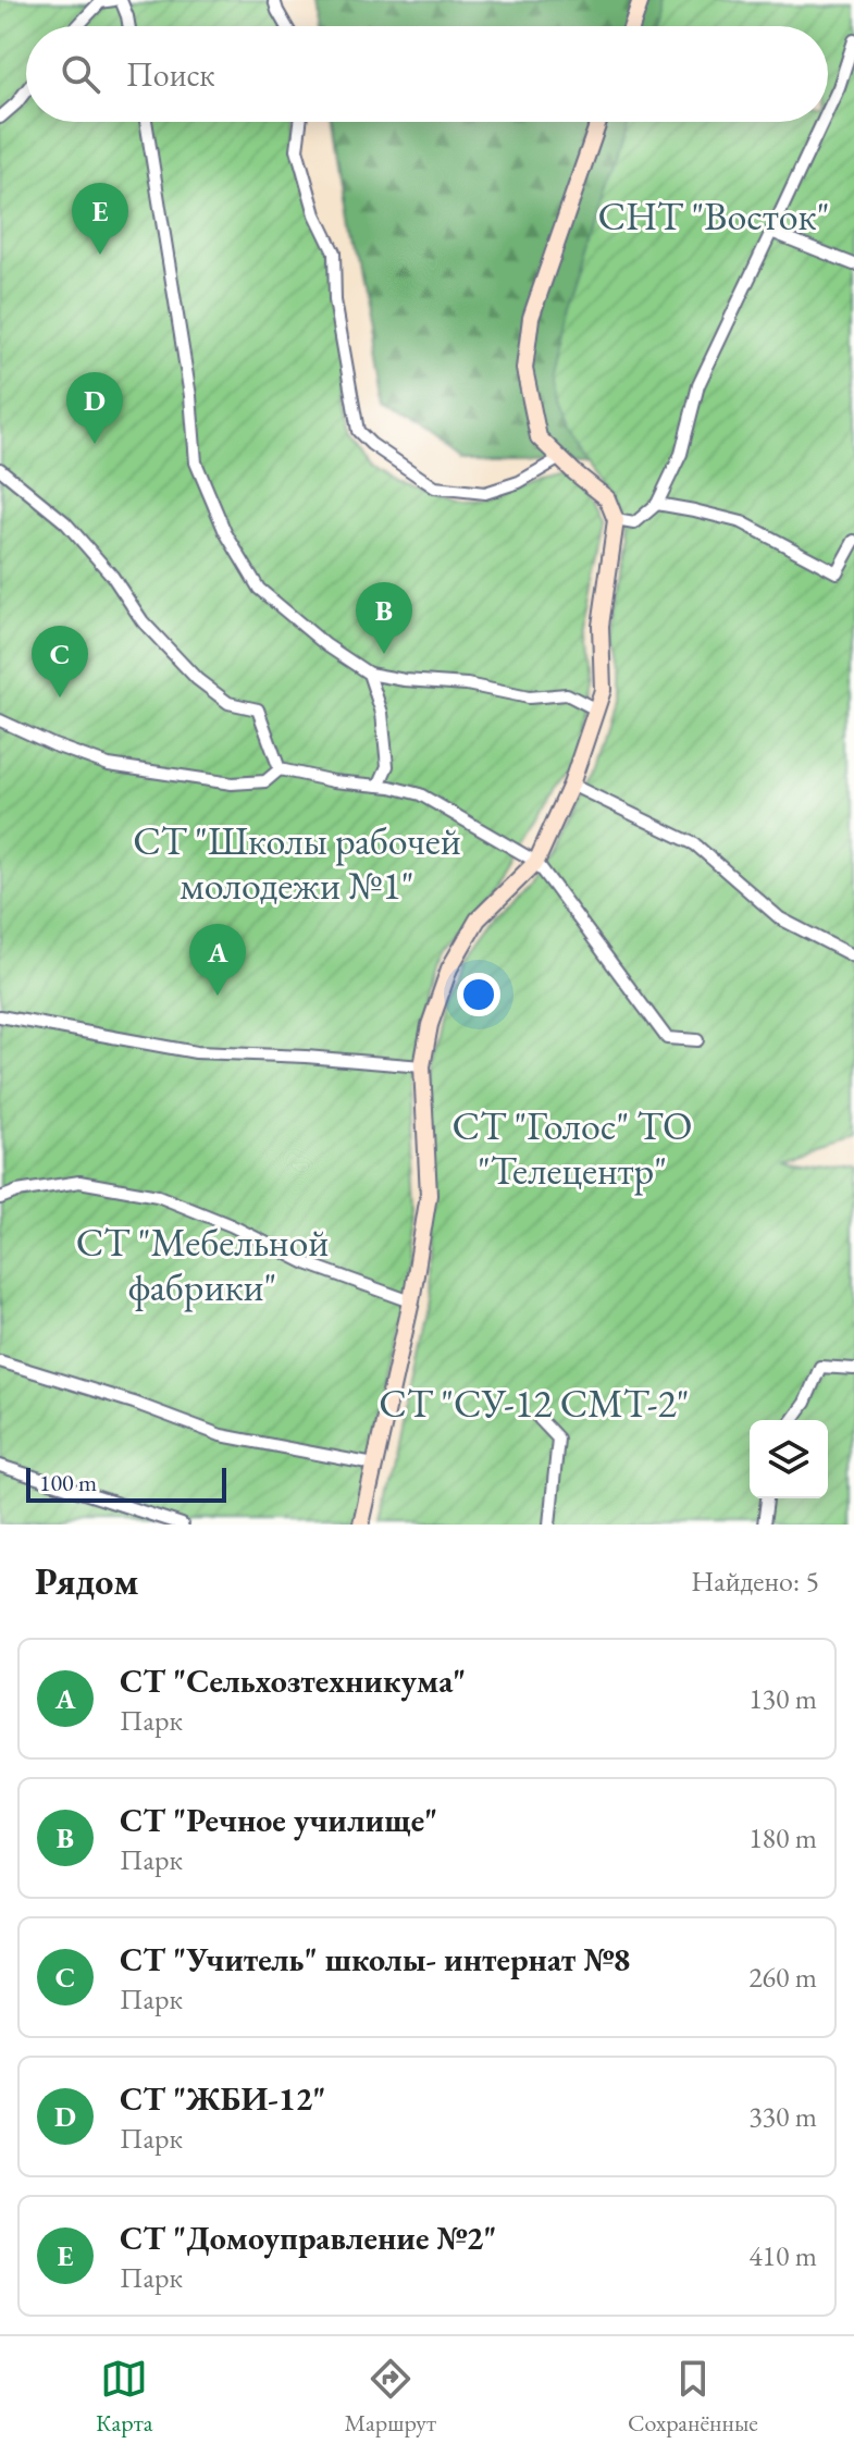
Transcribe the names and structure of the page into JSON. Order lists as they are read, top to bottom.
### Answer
{
  "parks": [
    "СНТ \"Восток\"",
    "СТ \"Школы рабочей молодежи №1\"",
    "СТ \"Голос\" ТО \"Телецентр\"",
    "СТ \"Мебельной фабрики\"",
    "СТ \"СУ-12 СМТ-2\""
  ],
  "scale_bar": "100 m",
  "page": {
    "search": "Поиск",
    "pins": [
      "E",
      "D",
      "B",
      "C",
      "A"
    ],
    "scale": "100 m",
    "heading": ["Рядом", "Найдено: 5"],
    "list": [
      {
        "mark": "A",
        "name": "СТ \"Сельхозтехникума\"",
        "note": "Парк",
        "value": "130 m"
      },
      {
        "mark": "B",
        "name": "СТ \"Речное училище\"",
        "note": "Парк",
        "value": "180 m"
      },
      {
        "mark": "C",
        "name": "СТ \"Учитель\" школы- интернат №8",
        "note": "Парк",
        "value": "260 m"
      },
      {
        "mark": "D",
        "name": "СТ \"ЖБИ-12\"",
        "note": "Парк",
        "value": "330 m"
      },
      {
        "mark": "E",
        "name": "СТ \"Домоуправление №2\"",
        "note": "Парк",
        "value": "410 m"
      }
    ],
    "nav": ["Карта", "Маршрут", "Сохранённые"]
  }
}
